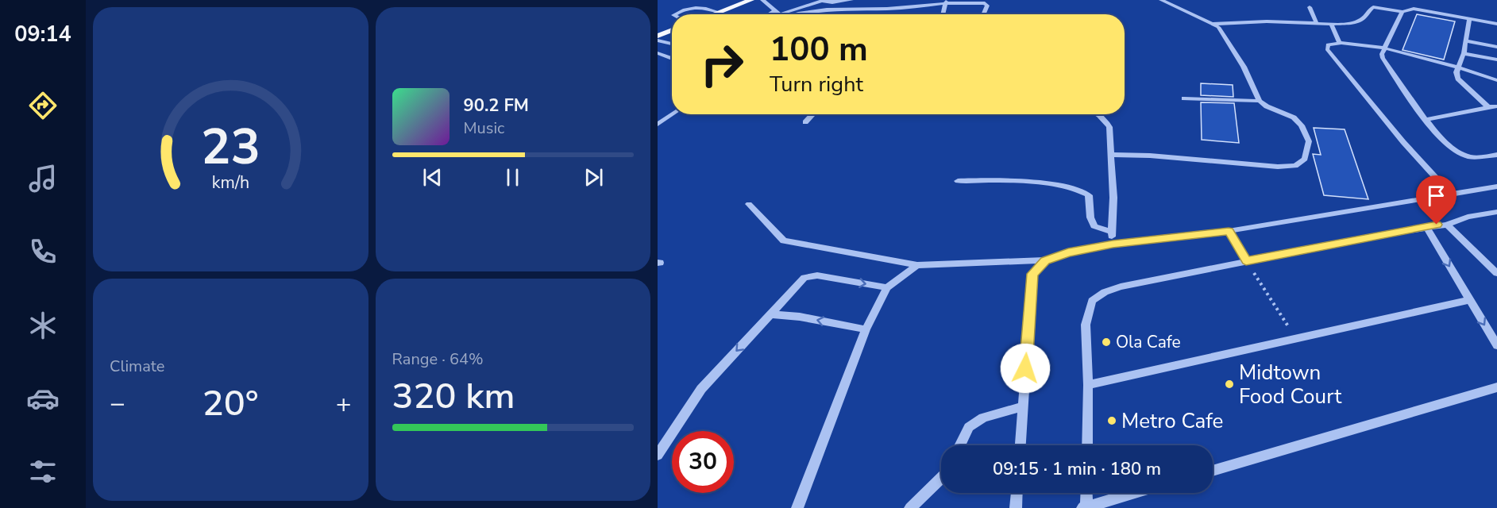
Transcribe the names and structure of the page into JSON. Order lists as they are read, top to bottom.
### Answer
{
  "places": ["Ola Cafe", "Midtown Food Court", "Metro Cafe"],
  "page": {
    "tabs": "09:14",
    "turn": ["100 m", "Turn right"],
    "song": ["90.2 FM", "Music"],
    "tile": [
      "Climate",
      ["Range · 64%", "320 km"]
    ],
    "heat": ["−", "20°", "+"],
    "limit": "30",
    "trip": "09:15 · 1 min · 180 m",
    "gauge": ["23", "km/h"]
  }
}
